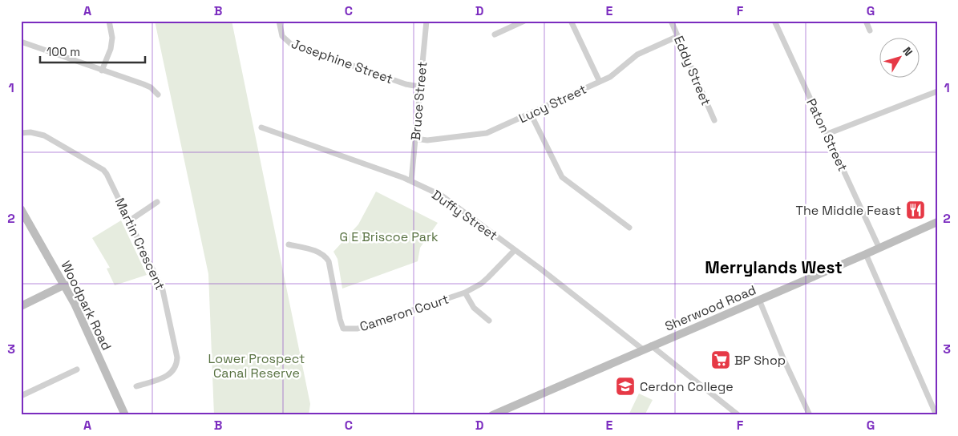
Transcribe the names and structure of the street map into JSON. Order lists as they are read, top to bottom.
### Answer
{
  "streets": {
    "main road": ["Woodpark Road", "Sherwood Road"],
    "street": [
      "Josephine Street",
      "Eddy Street",
      "Bruce Street",
      "Lucy Street",
      "Paton Street",
      "Duffy Street",
      "Martin Crescent",
      "Cameron Court"
    ]
  },
  "crossings": [
    ["Josephine Street", "Bruce Street"],
    ["Eddy Street", "Lucy Street"],
    ["Bruce Street", "Lucy Street"],
    ["Bruce Street", "Duffy Street"],
    ["Paton Street", "Sherwood Road"],
    ["Duffy Street", "Sherwood Road"],
    ["Duffy Street", "Cameron Court"]
  ],
  "districts": ["Merrylands West"],
  "parks": ["G E Briscoe Park", "Lower Prospect Canal Reserve"],
  "places": {
    "restaurant": ["The Middle Feast"],
    "supermarket": ["BP Shop"],
    "school or university": ["Cerdon College"]
  },
  "scale_bar": "100 m",
  "north": "top right",
  "grid": {
    "columns": [
      "A",
      "B",
      "C",
      "D",
      "E",
      "F",
      "G"
    ],
    "rows": ["1", "2", "3"]
  }
}
